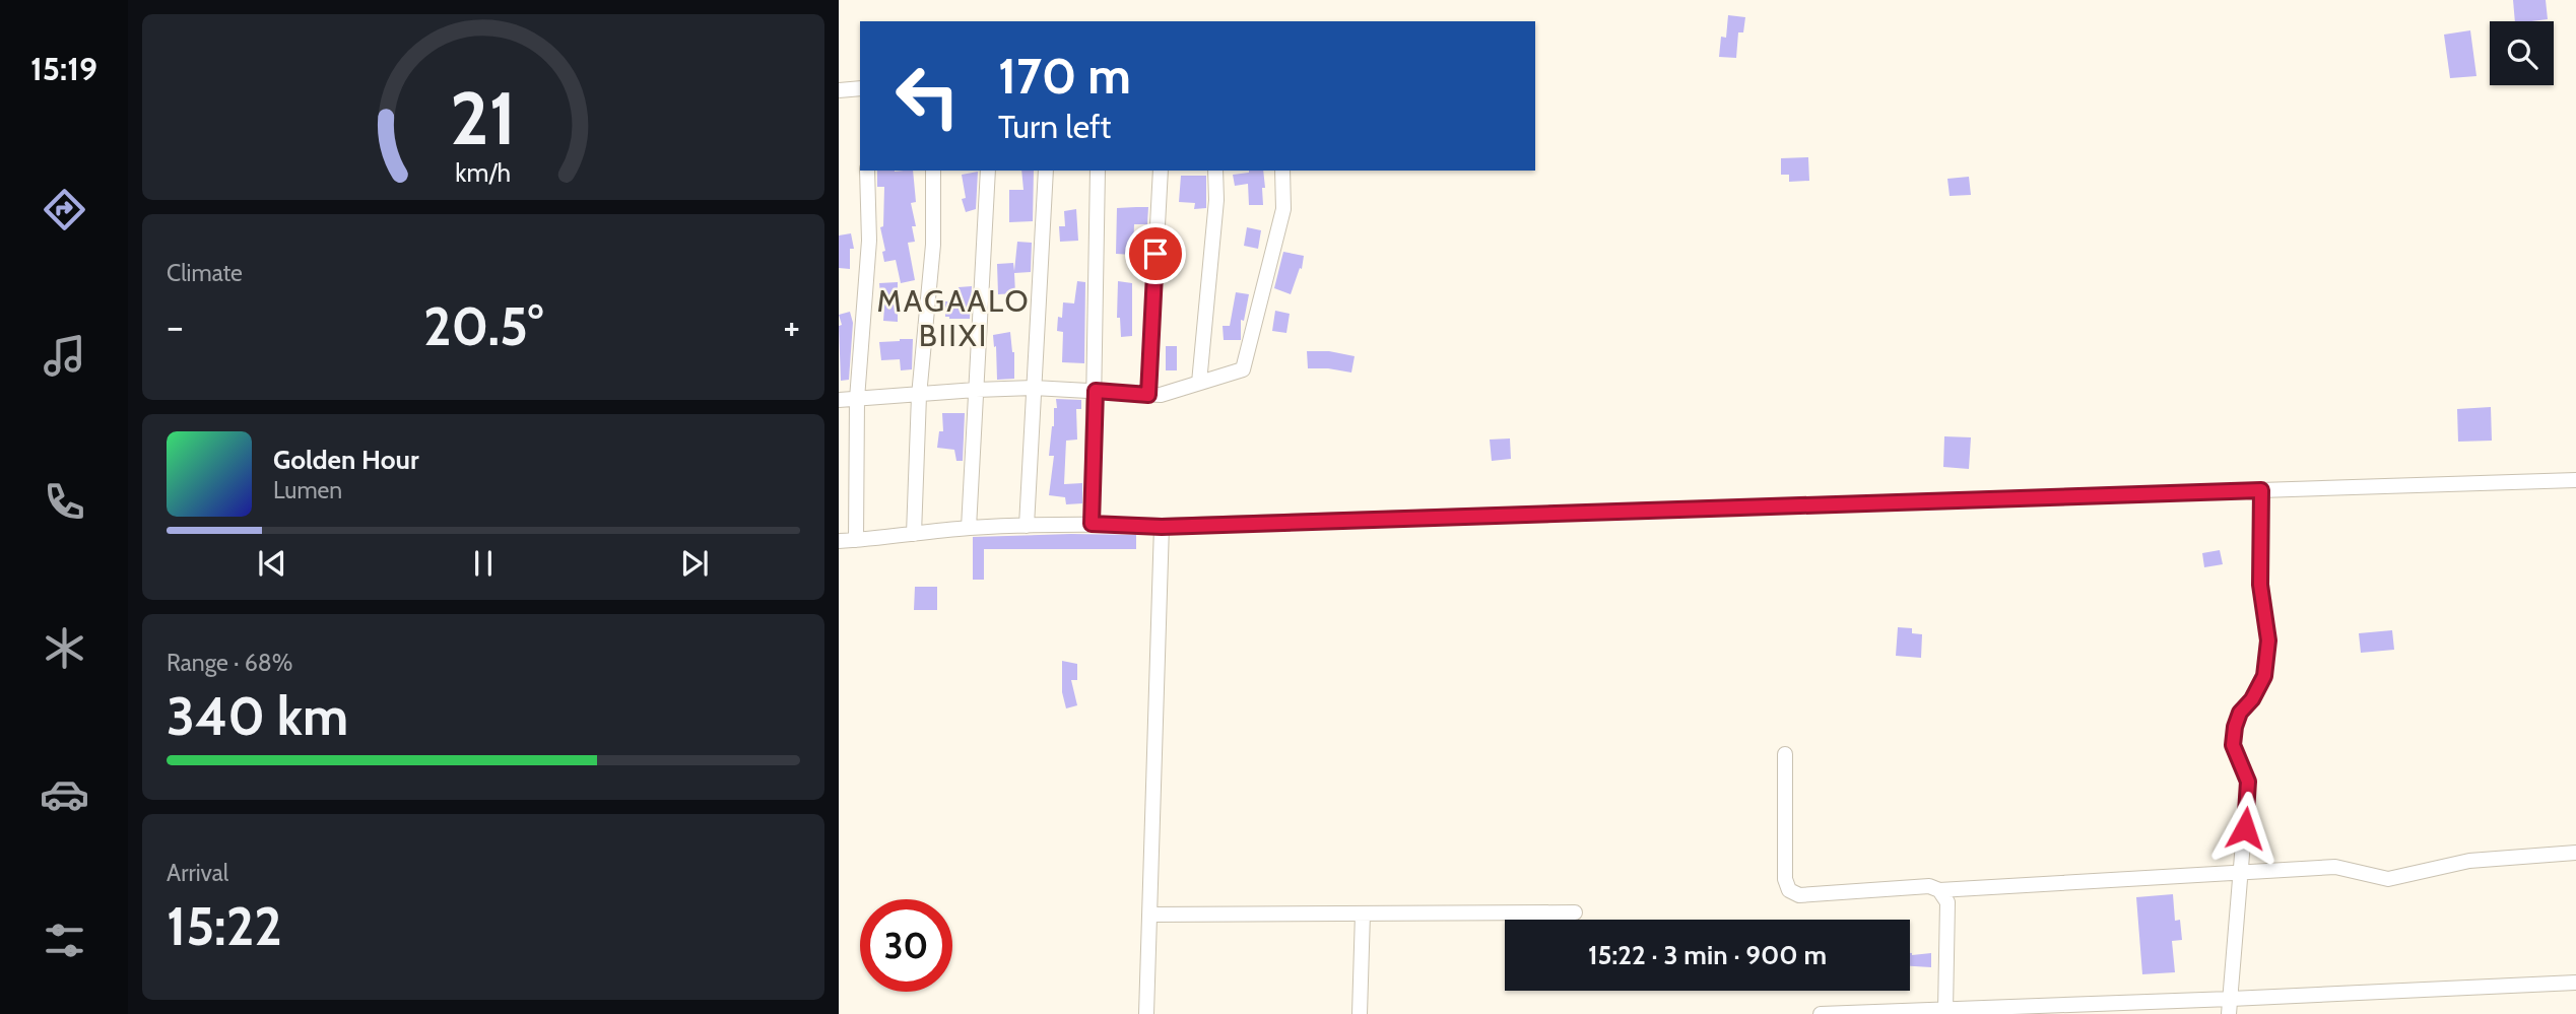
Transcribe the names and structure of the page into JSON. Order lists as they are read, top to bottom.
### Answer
{
  "districts": ["MAGAALO BIIXI"],
  "page": {
    "tabs": "15:19",
    "turn": ["170 m", "Turn left"],
    "tile": [
      "Climate",
      ["Range · 68%", "340 km"],
      ["Arrival", "15:22"]
    ],
    "heat": ["−", "20.5°", "+"],
    "song": ["Golden Hour", "Lumen"],
    "limit": "30",
    "trip": "15:22 · 3 min · 900 m",
    "gauge": ["21", "km/h"]
  }
}
